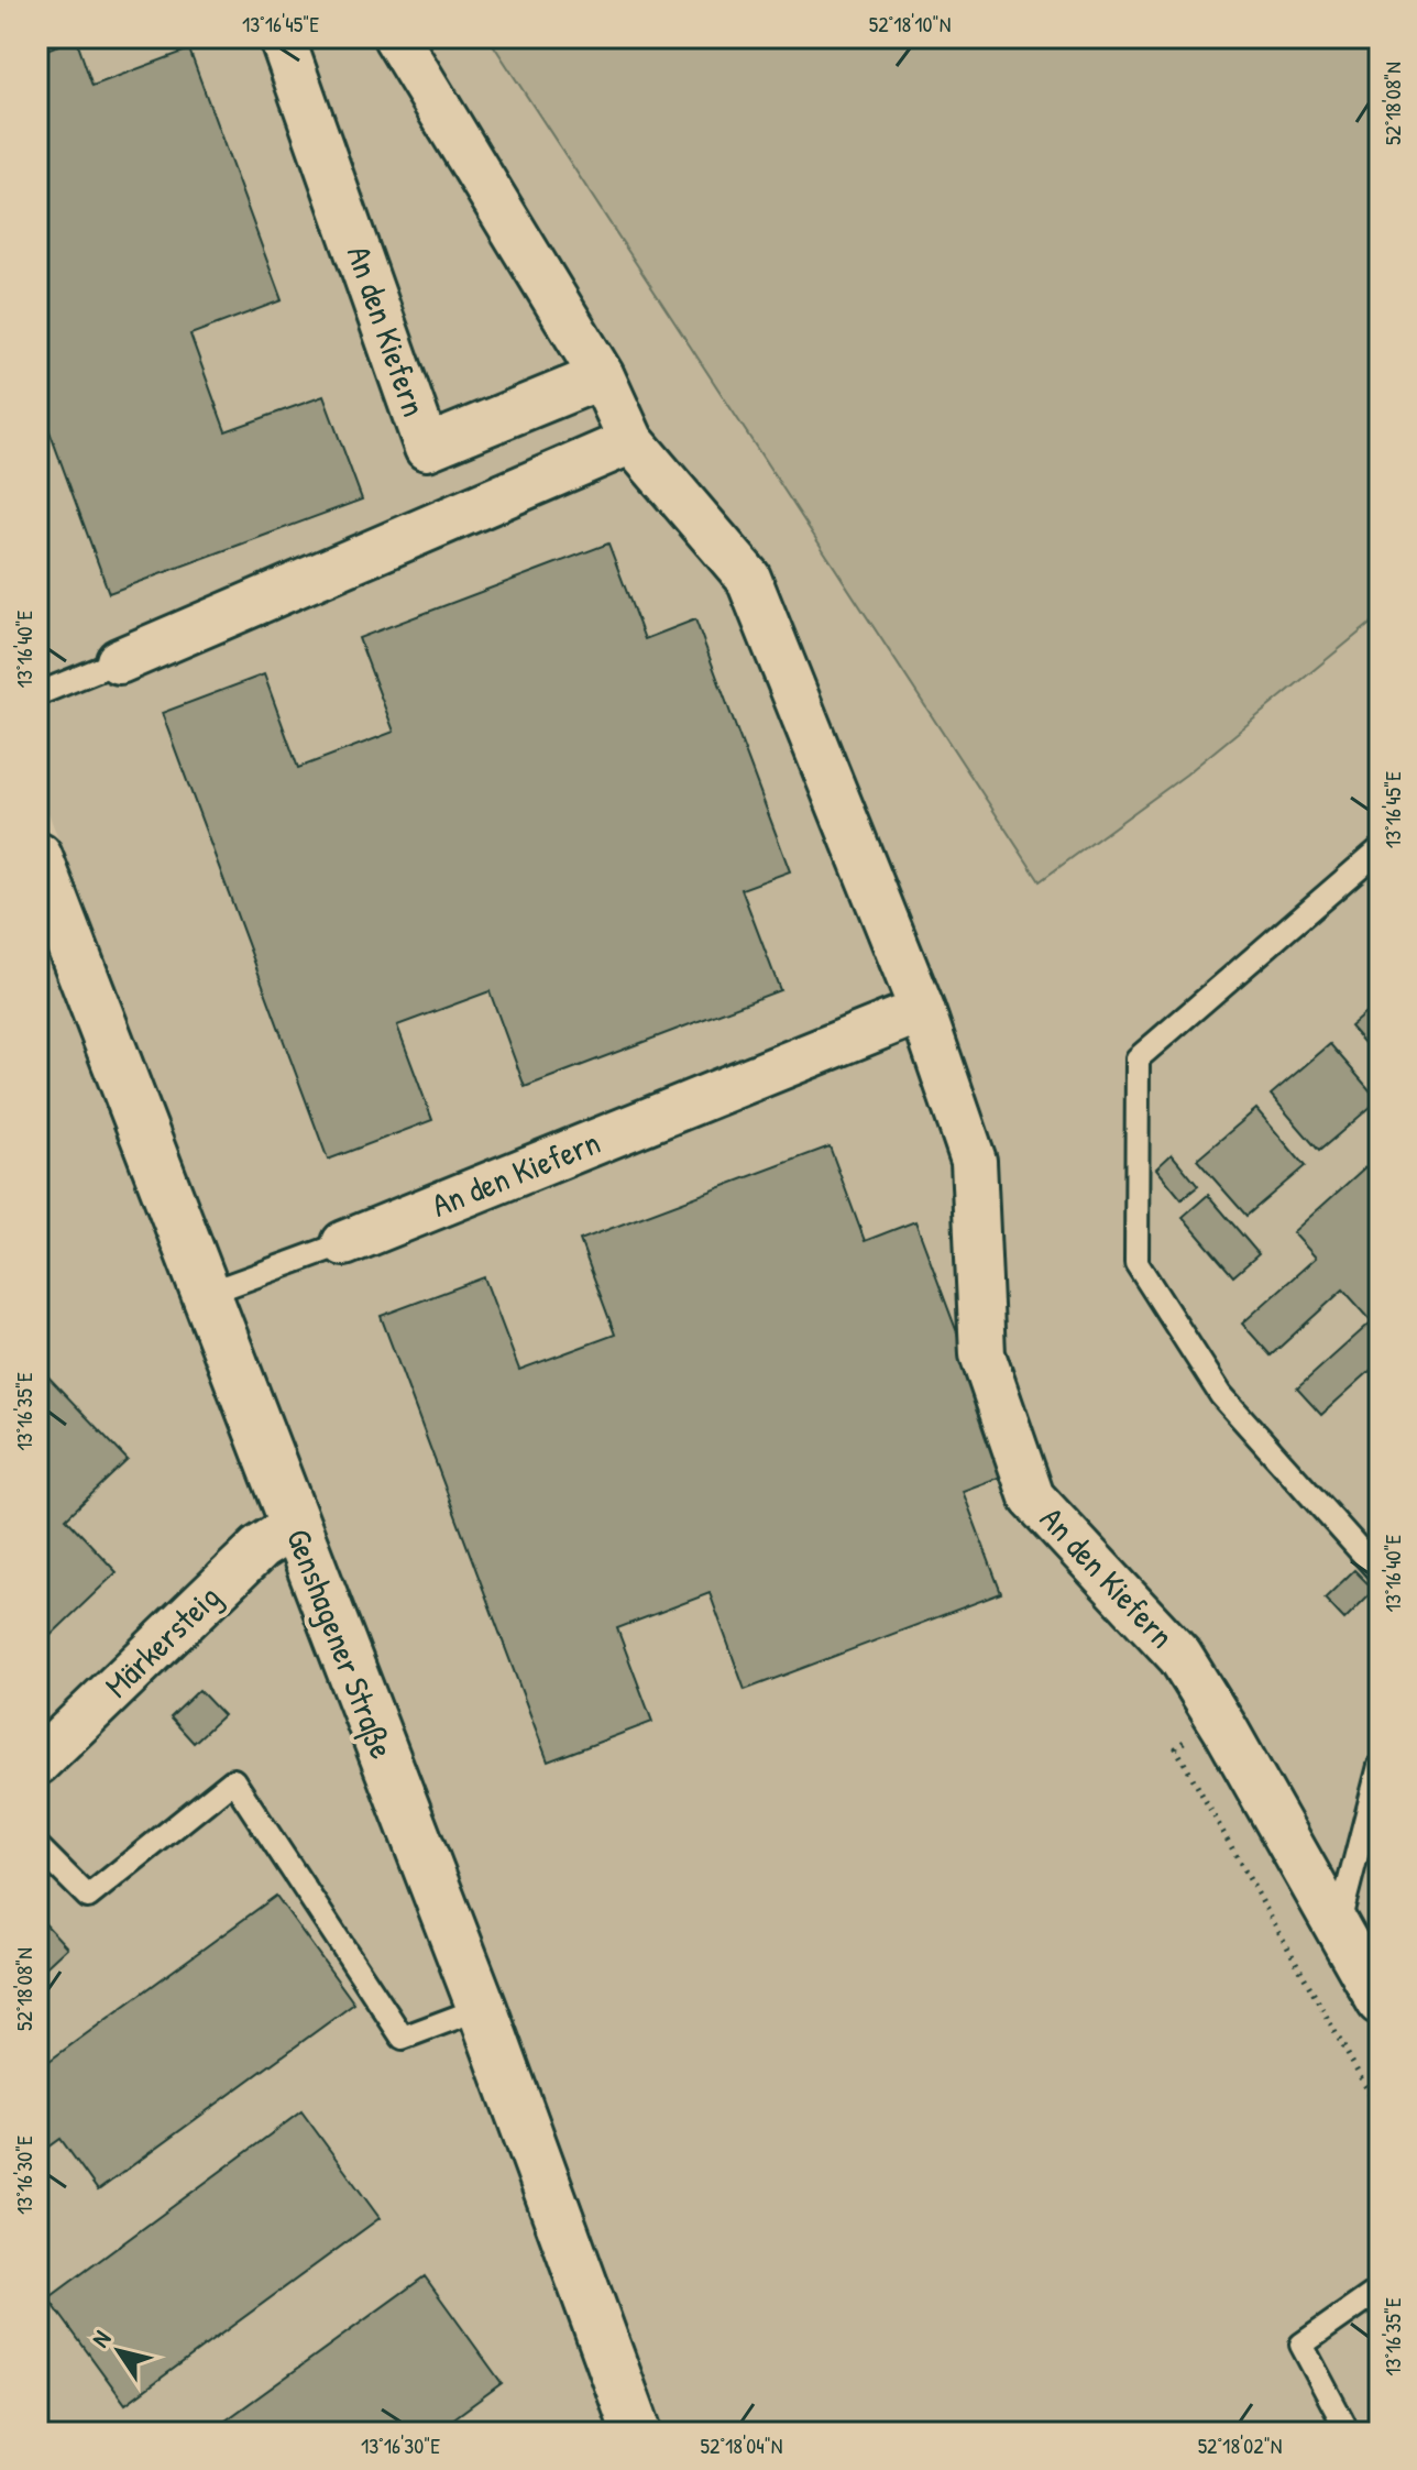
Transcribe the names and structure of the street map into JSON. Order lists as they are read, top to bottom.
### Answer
{
  "streets": {
    "main road": ["Genshagener Straße"],
    "street": ["An den Kiefern", "Märkersteig"]
  },
  "crossings": [
    ["An den Kiefern", "Genshagener Straße"],
    ["Märkersteig", "Genshagener Straße"]
  ],
  "north": "top left",
  "coordinates": [
    "13°16'45\"E",
    "52°18'10\"N",
    "52°18'08\"N",
    "13°16'40\"E",
    "13°16'35\"E",
    "13°16'30\"E",
    "52°18'04\"N",
    "52°18'02\"N"
  ]
}
